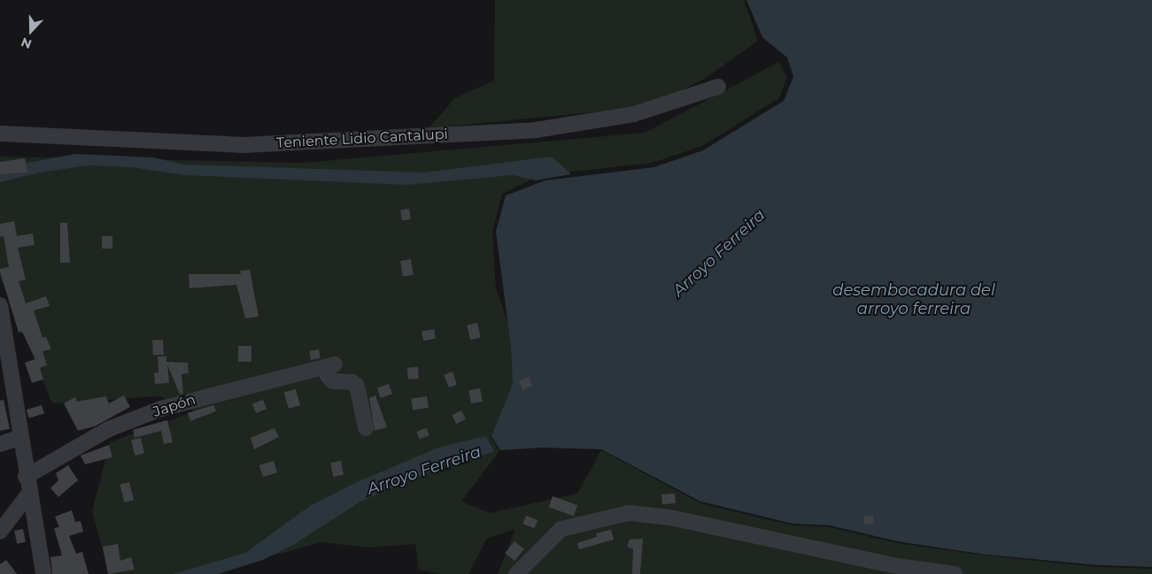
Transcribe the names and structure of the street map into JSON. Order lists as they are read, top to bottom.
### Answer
{
  "streets": {
    "street": ["Teniente Lidio Cantalupi", "Japón"]
  },
  "water": ["Arroyo Ferreira", "desembocadura del arroyo ferreira"],
  "north": "bottom"
}
